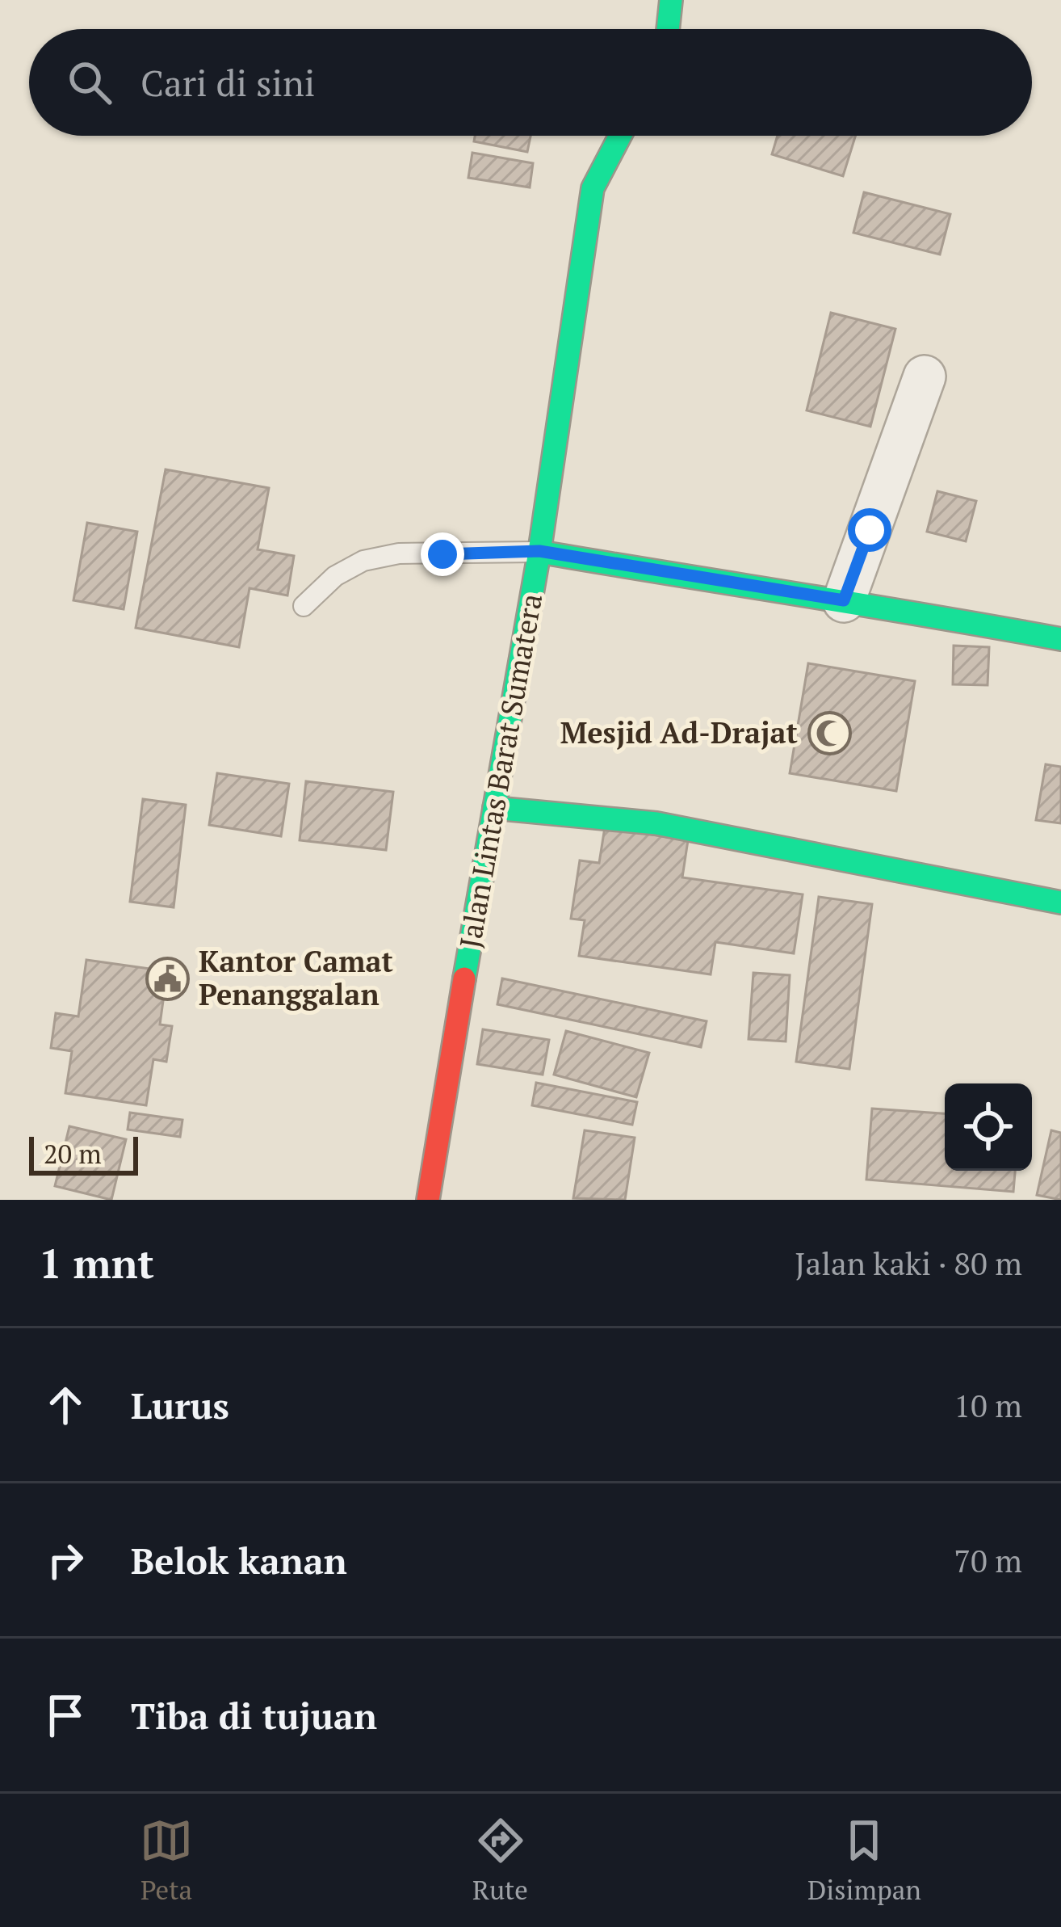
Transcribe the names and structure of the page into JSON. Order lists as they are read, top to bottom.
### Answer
{
  "streets": {
    "main road": ["Jalan Lintas Barat Sumatera"]
  },
  "places": {
    "mosque": ["Mesjid Ad-Drajat"],
    "public building": ["Kantor Camat Penanggalan"]
  },
  "scale_bar": "20 m",
  "page": {
    "search": "Cari di sini",
    "scale": "20 m",
    "heading": ["1 mnt", "Jalan kaki · 80 m"],
    "list": [
      ["Lurus", "10 m"],
      ["Belok kanan", "70 m"],
      "Tiba di tujuan"
    ],
    "nav": ["Peta", "Rute", "Disimpan"]
  }
}
